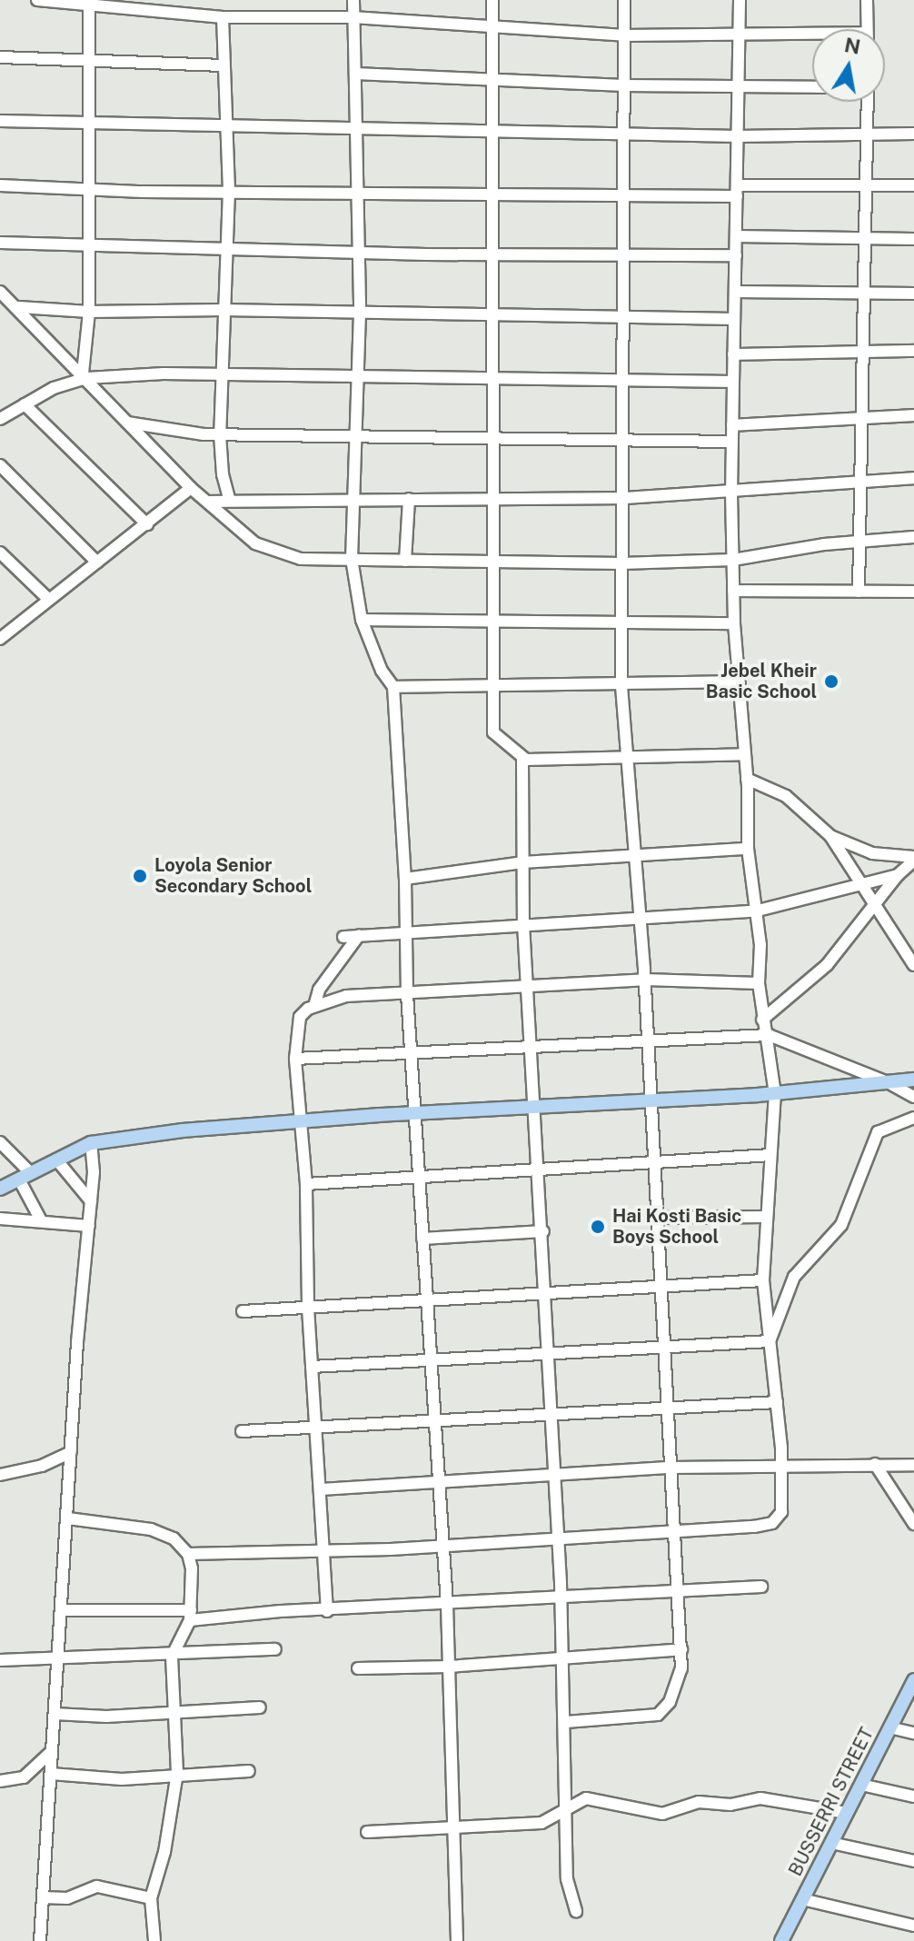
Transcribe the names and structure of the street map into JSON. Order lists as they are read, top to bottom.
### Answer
{
  "streets": {
    "main road": ["BUSSERRI STREET"]
  },
  "places": ["Jebel Kheir Basic School", "Loyola Senior Secondary School", "Hai Kosti Basic Boys School"],
  "north": "top"
}
